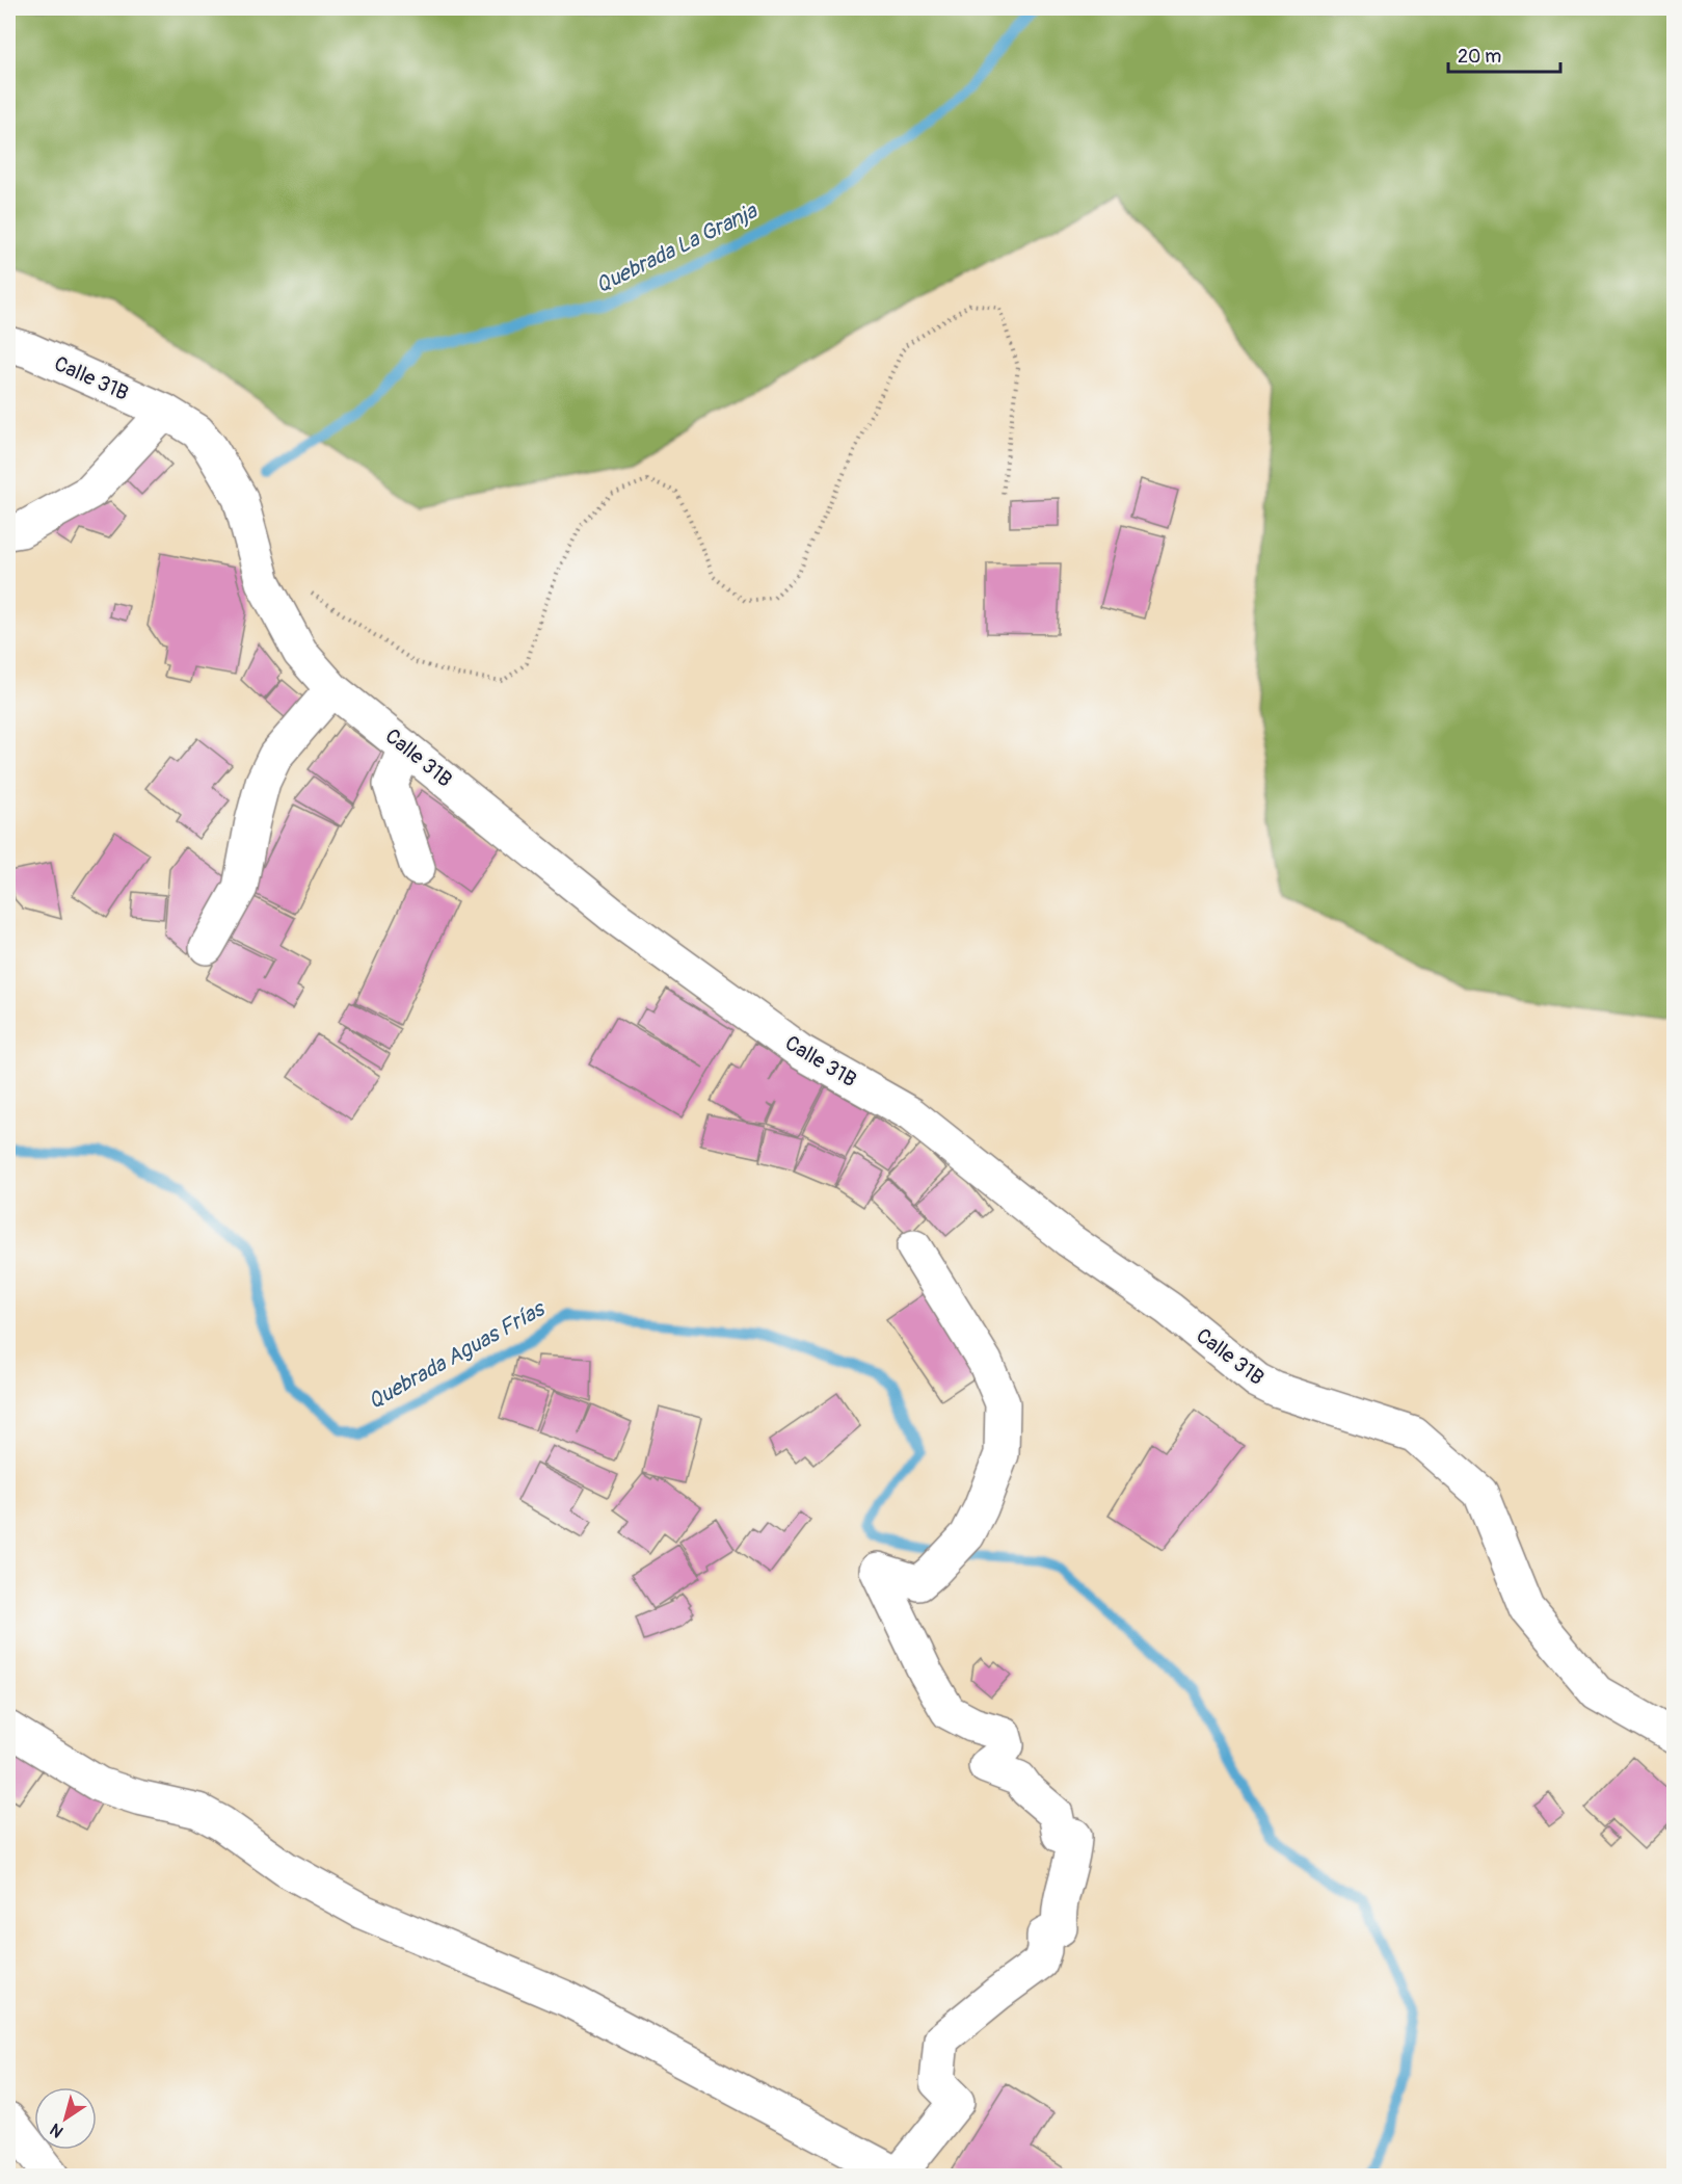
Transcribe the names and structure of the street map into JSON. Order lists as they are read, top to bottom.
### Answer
{
  "streets": {
    "street": ["Calle 31B"]
  },
  "water": ["Quebrada La Granja", "Quebrada Aguas Frías"],
  "scale_bar": "20 m",
  "north": "bottom left"
}
